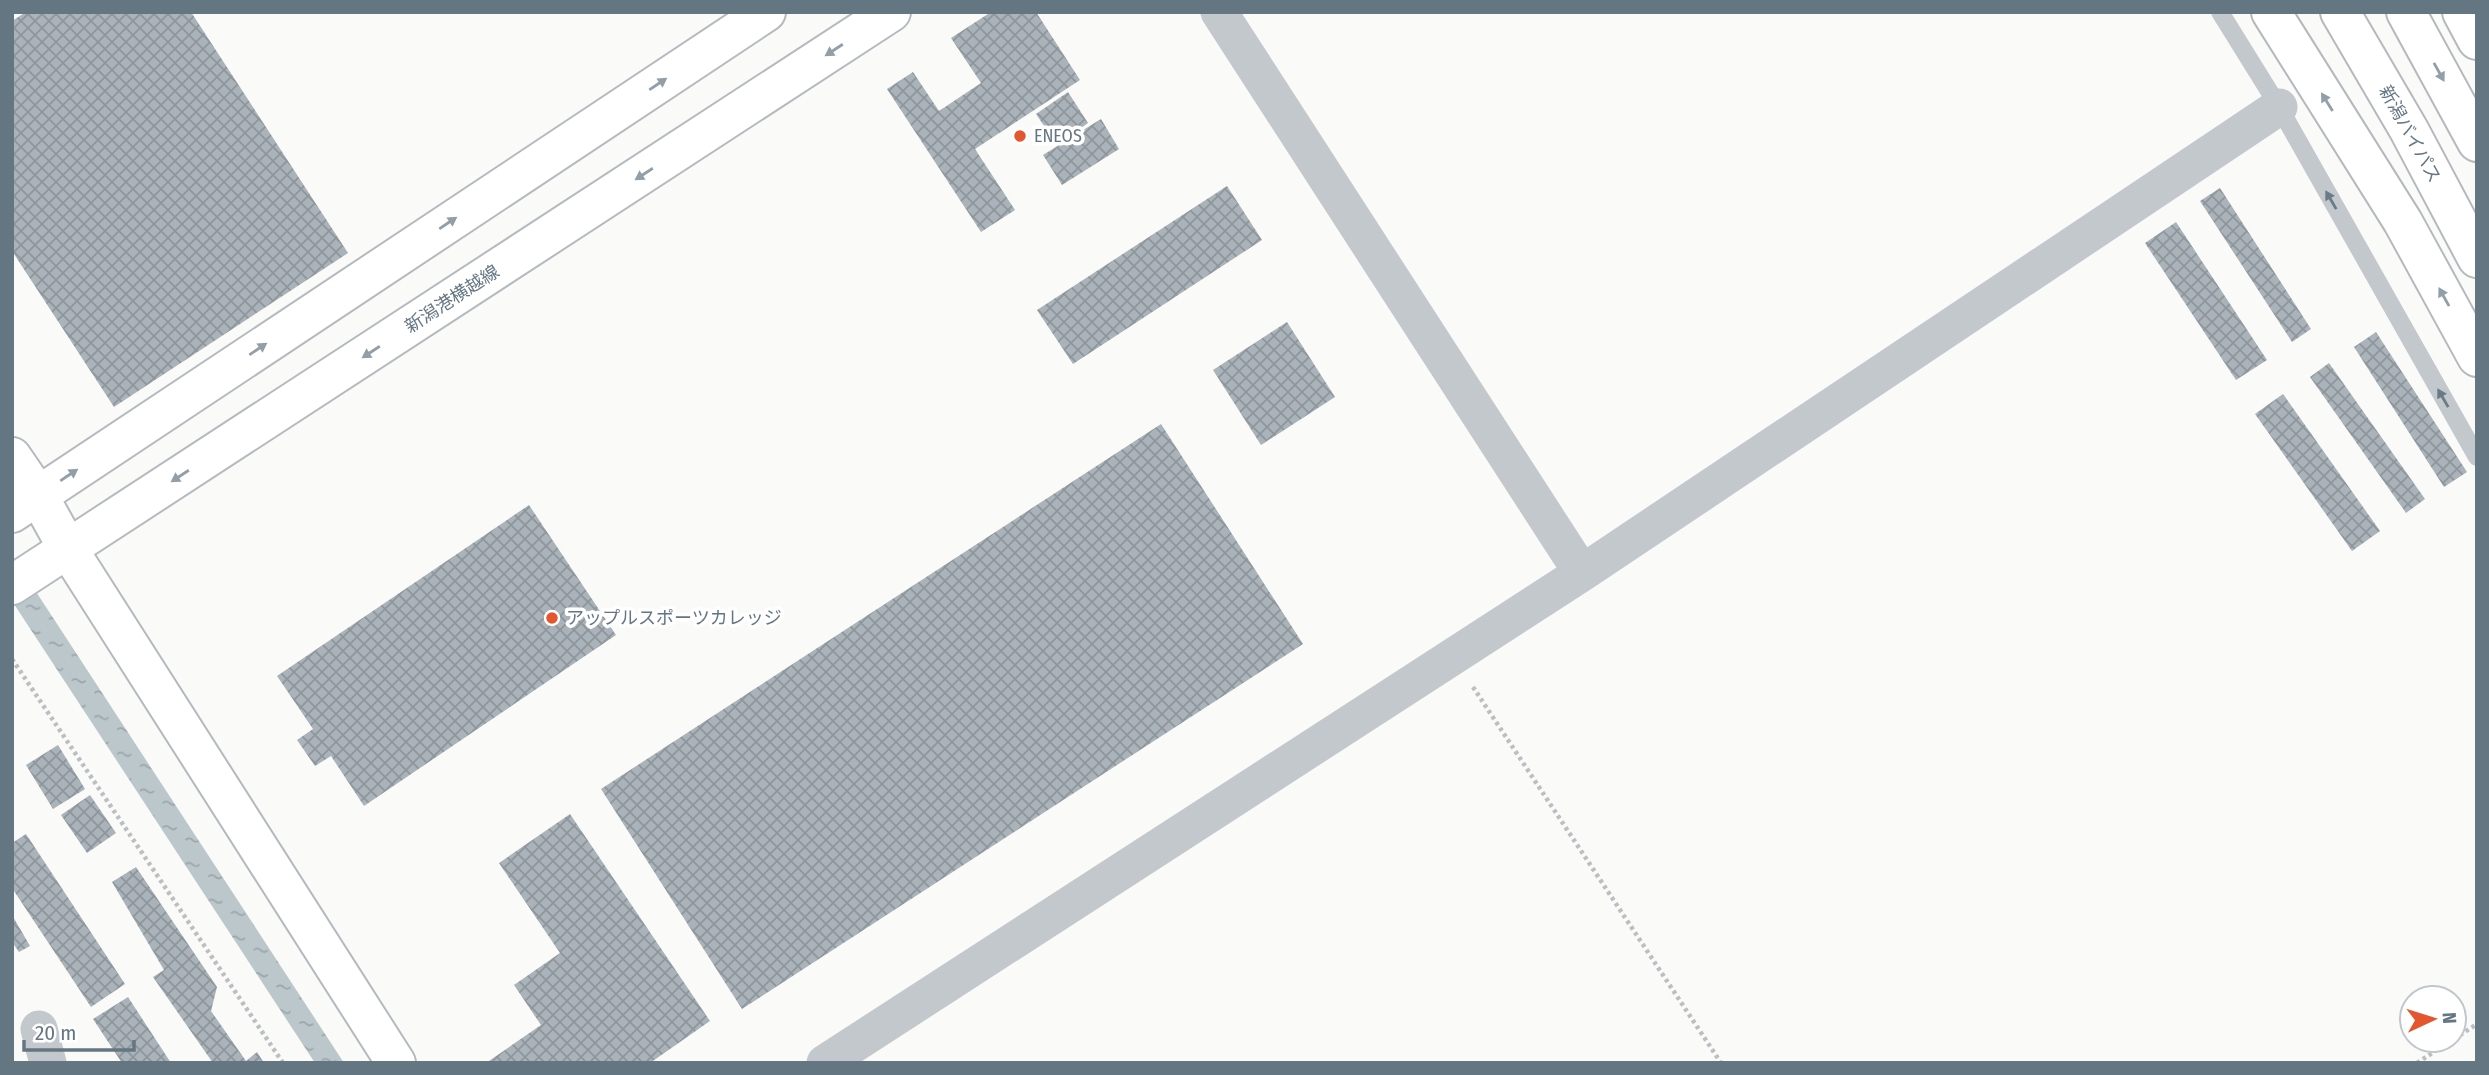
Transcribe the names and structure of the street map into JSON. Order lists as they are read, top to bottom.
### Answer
{
  "streets": {
    "main road": ["新潟バイパス", "新潟港横越線"]
  },
  "places": ["ENEOS", "アップルスポーツカレッジ"],
  "scale_bar": "20 m",
  "north": "right"
}
